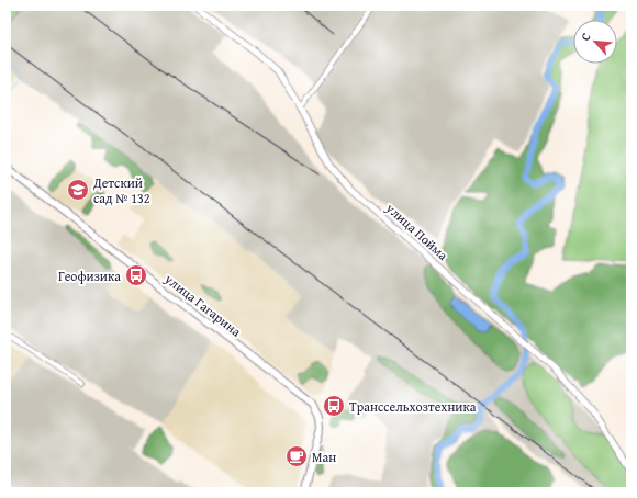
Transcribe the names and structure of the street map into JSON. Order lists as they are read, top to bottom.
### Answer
{
  "streets": {
    "main road": ["улица Пойма", "улица Гагарина"]
  },
  "places": {
    "school or university": ["Детский сад № 132"],
    "bus stop": ["Геофизика", "Транссельхозтехника"],
    "cafe": ["Ман"]
  },
  "north": "top left"
}
